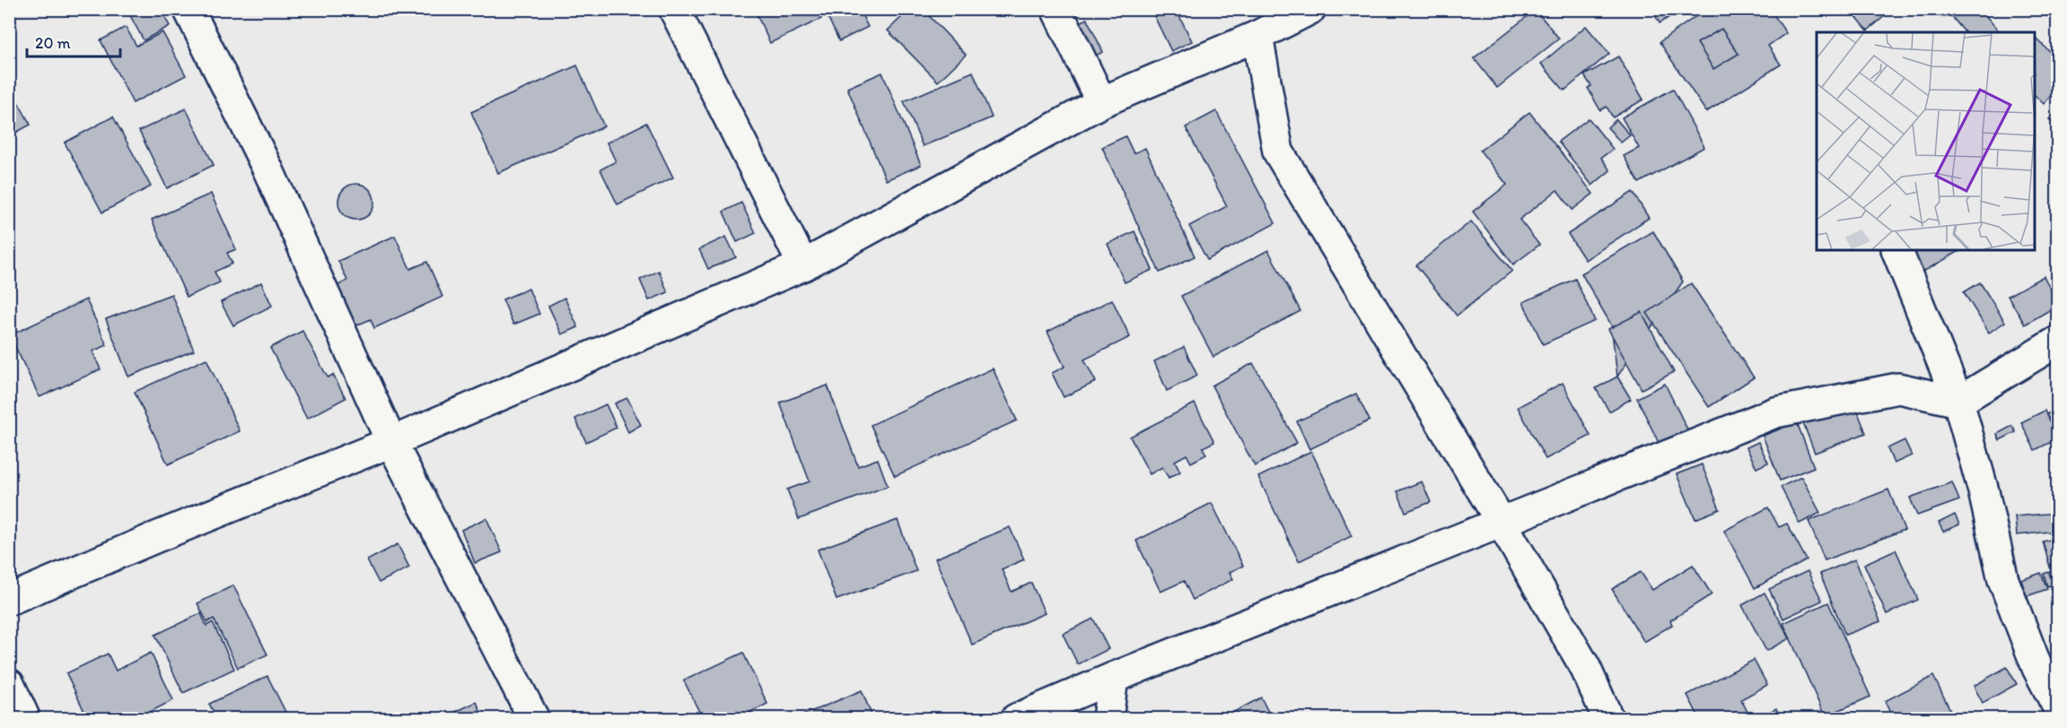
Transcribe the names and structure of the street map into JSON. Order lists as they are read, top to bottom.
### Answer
{
  "scale_bar": "20 m"
}
